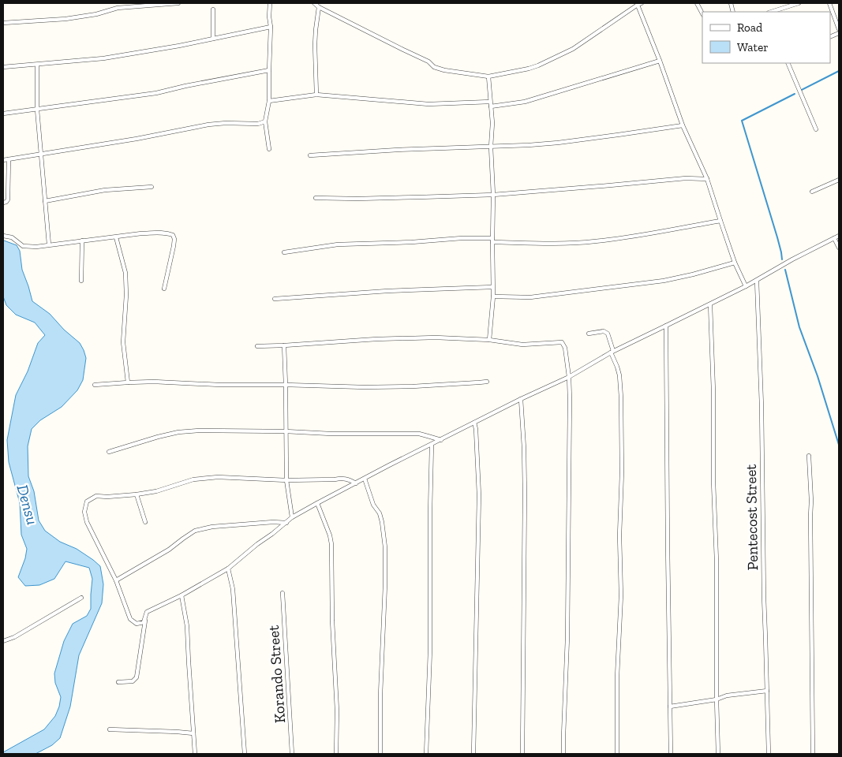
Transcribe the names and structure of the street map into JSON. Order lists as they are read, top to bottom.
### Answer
{
  "streets": {
    "street": ["Pentecost Street", "Korando Street"]
  },
  "water": ["Densu"],
  "legend": ["Road", "Water"]
}
